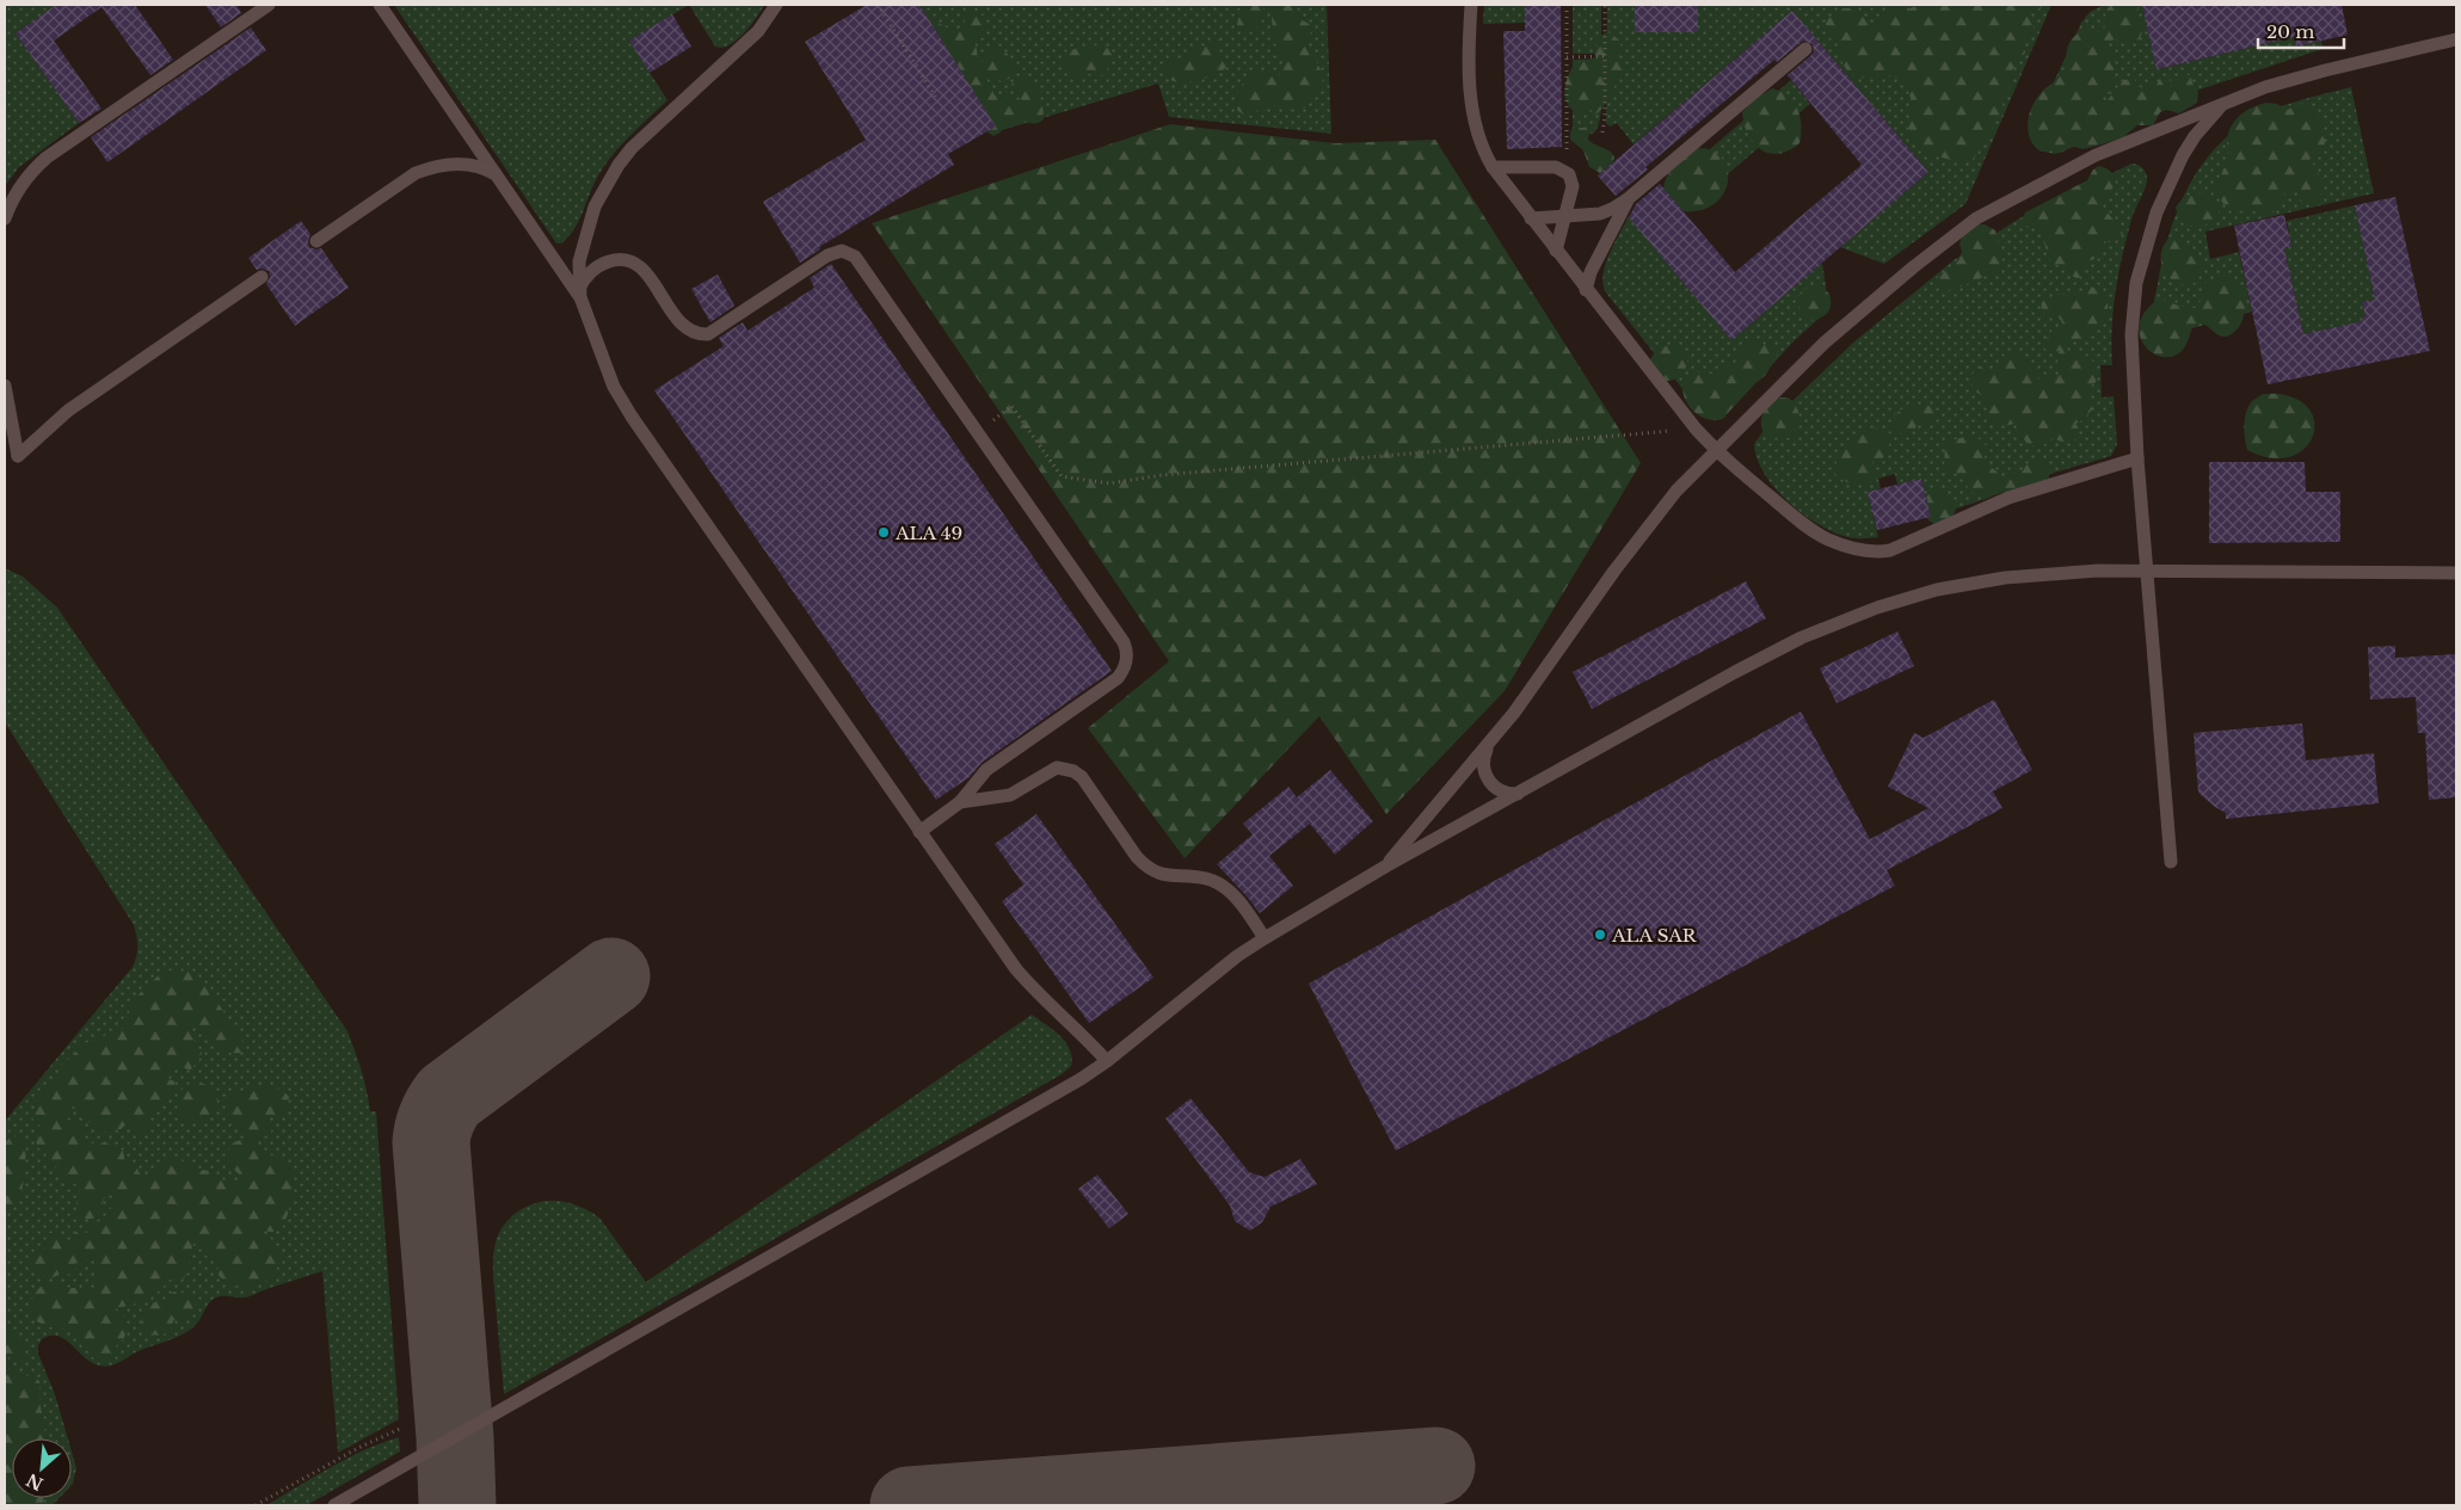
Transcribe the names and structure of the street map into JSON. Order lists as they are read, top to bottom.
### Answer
{
  "places": ["ALA 49", "ALA SAR"],
  "scale_bar": "20 m",
  "north": "bottom left"
}
